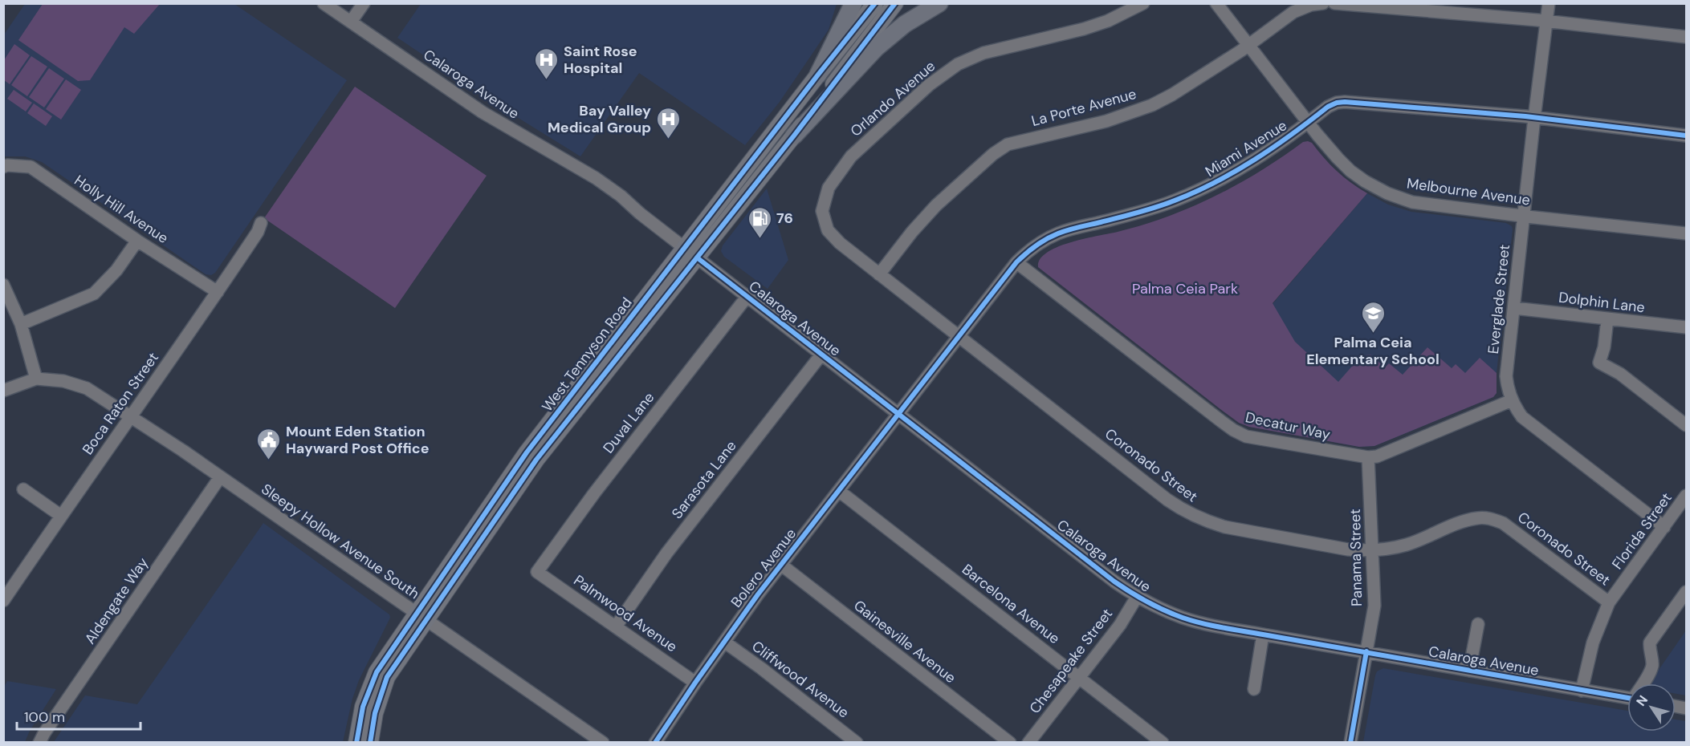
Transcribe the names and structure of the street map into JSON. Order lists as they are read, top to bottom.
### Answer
{
  "streets": {
    "main road": ["West Tennyson Road"],
    "street": [
      "Calaroga Avenue",
      "Orlando Avenue",
      "La Porte Avenue",
      "Miami Avenue",
      "Melbourne Avenue",
      "Holly Hill Avenue",
      "Everglade Street",
      "Dolphin Lane",
      "Boca Raton Street",
      "Duval Lane",
      "Decatur Way",
      "Coronado Street",
      "Sarasota Lane",
      "Florida Street",
      "Sleepy Hollow Avenue South",
      "Panama Street",
      "Bolero Avenue",
      "Aldengate Way",
      "Barcelona Avenue",
      "Palmwood Avenue",
      "Gainesville Avenue",
      "Chesapeake Street",
      "Cliffwood Avenue"
    ]
  },
  "crossings": [
    ["Calaroga Avenue", "Miami Avenue"],
    ["Calaroga Avenue", "West Tennyson Road"],
    ["Calaroga Avenue", "Duval Lane"],
    ["Calaroga Avenue", "Sarasota Lane"],
    ["Calaroga Avenue", "Florida Street"],
    ["Calaroga Avenue", "Panama Street"],
    ["Calaroga Avenue", "Bolero Avenue"],
    ["Calaroga Avenue", "Chesapeake Street"],
    ["Orlando Avenue", "Coronado Street"],
    ["La Porte Avenue", "Melbourne Avenue"],
    ["La Porte Avenue", "Coronado Street"],
    ["Miami Avenue", "Melbourne Avenue"],
    ["Miami Avenue", "Everglade Street"],
    ["Miami Avenue", "Decatur Way"],
    ["Miami Avenue", "Coronado Street"],
    ["Miami Avenue", "Bolero Avenue"],
    ["Melbourne Avenue", "Everglade Street"],
    ["Holly Hill Avenue", "Boca Raton Street"],
    ["Everglade Street", "Dolphin Lane"],
    ["Everglade Street", "Decatur Way"],
    ["Everglade Street", "Florida Street"],
    ["West Tennyson Road", "Sleepy Hollow Avenue South"],
    ["Boca Raton Street", "Sleepy Hollow Avenue South"],
    ["Duval Lane", "Palmwood Avenue"],
    ["Decatur Way", "Panama Street"],
    ["Coronado Street", "Florida Street"],
    ["Coronado Street", "Panama Street"],
    ["Sarasota Lane", "Palmwood Avenue"],
    ["Sleepy Hollow Avenue South", "Aldengate Way"],
    ["Bolero Avenue", "Barcelona Avenue"],
    ["Bolero Avenue", "Palmwood Avenue"],
    ["Bolero Avenue", "Gainesville Avenue"],
    ["Bolero Avenue", "Cliffwood Avenue"],
    ["Barcelona Avenue", "Chesapeake Street"]
  ],
  "parks": ["Palma Ceia Park"],
  "places": {
    "hospital": ["Saint Rose Hospital", "Bay Valley Medical Group"],
    "fuel station": ["76"],
    "school or university": ["Palma Ceia Elementary School"],
    "public building": ["Mount Eden Station Hayward Post Office"]
  },
  "scale_bar": "100 m",
  "north": "top left"
}
